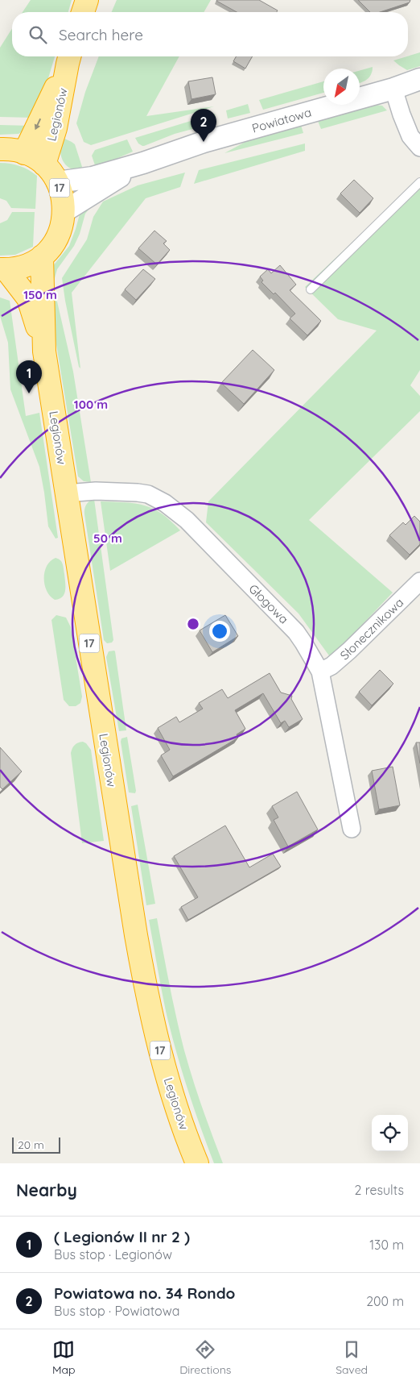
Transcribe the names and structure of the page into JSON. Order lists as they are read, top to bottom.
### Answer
{
  "streets": {
    "highway": ["Legionów", "17"],
    "street": ["Powiatowa", "Głogowa", "Słonecznikowa"]
  },
  "crossings": [
    ["Legionów", "17"],
    ["Legionów", "Głogowa"],
    ["Powiatowa", "17"],
    ["Głogowa", "Słonecznikowa"]
  ],
  "scale_bar": "20 m",
  "north": "bottom left",
  "page": {
    "search": "Search here",
    "pins": ["2", "1"],
    "scale": "20 m",
    "heading": ["Nearby", "2 results"],
    "list": [
      {
        "mark": "1",
        "name": "( Legionów II nr 2 )",
        "note": "Bus stop · Legionów",
        "value": "130 m"
      },
      {
        "mark": "2",
        "name": "Powiatowa no. 34 Rondo",
        "note": "Bus stop · Powiatowa",
        "value": "200 m"
      }
    ],
    "nav": ["Map", "Directions", "Saved"]
  },
  "rings": ["150 m", "100 m", "50 m"]
}
